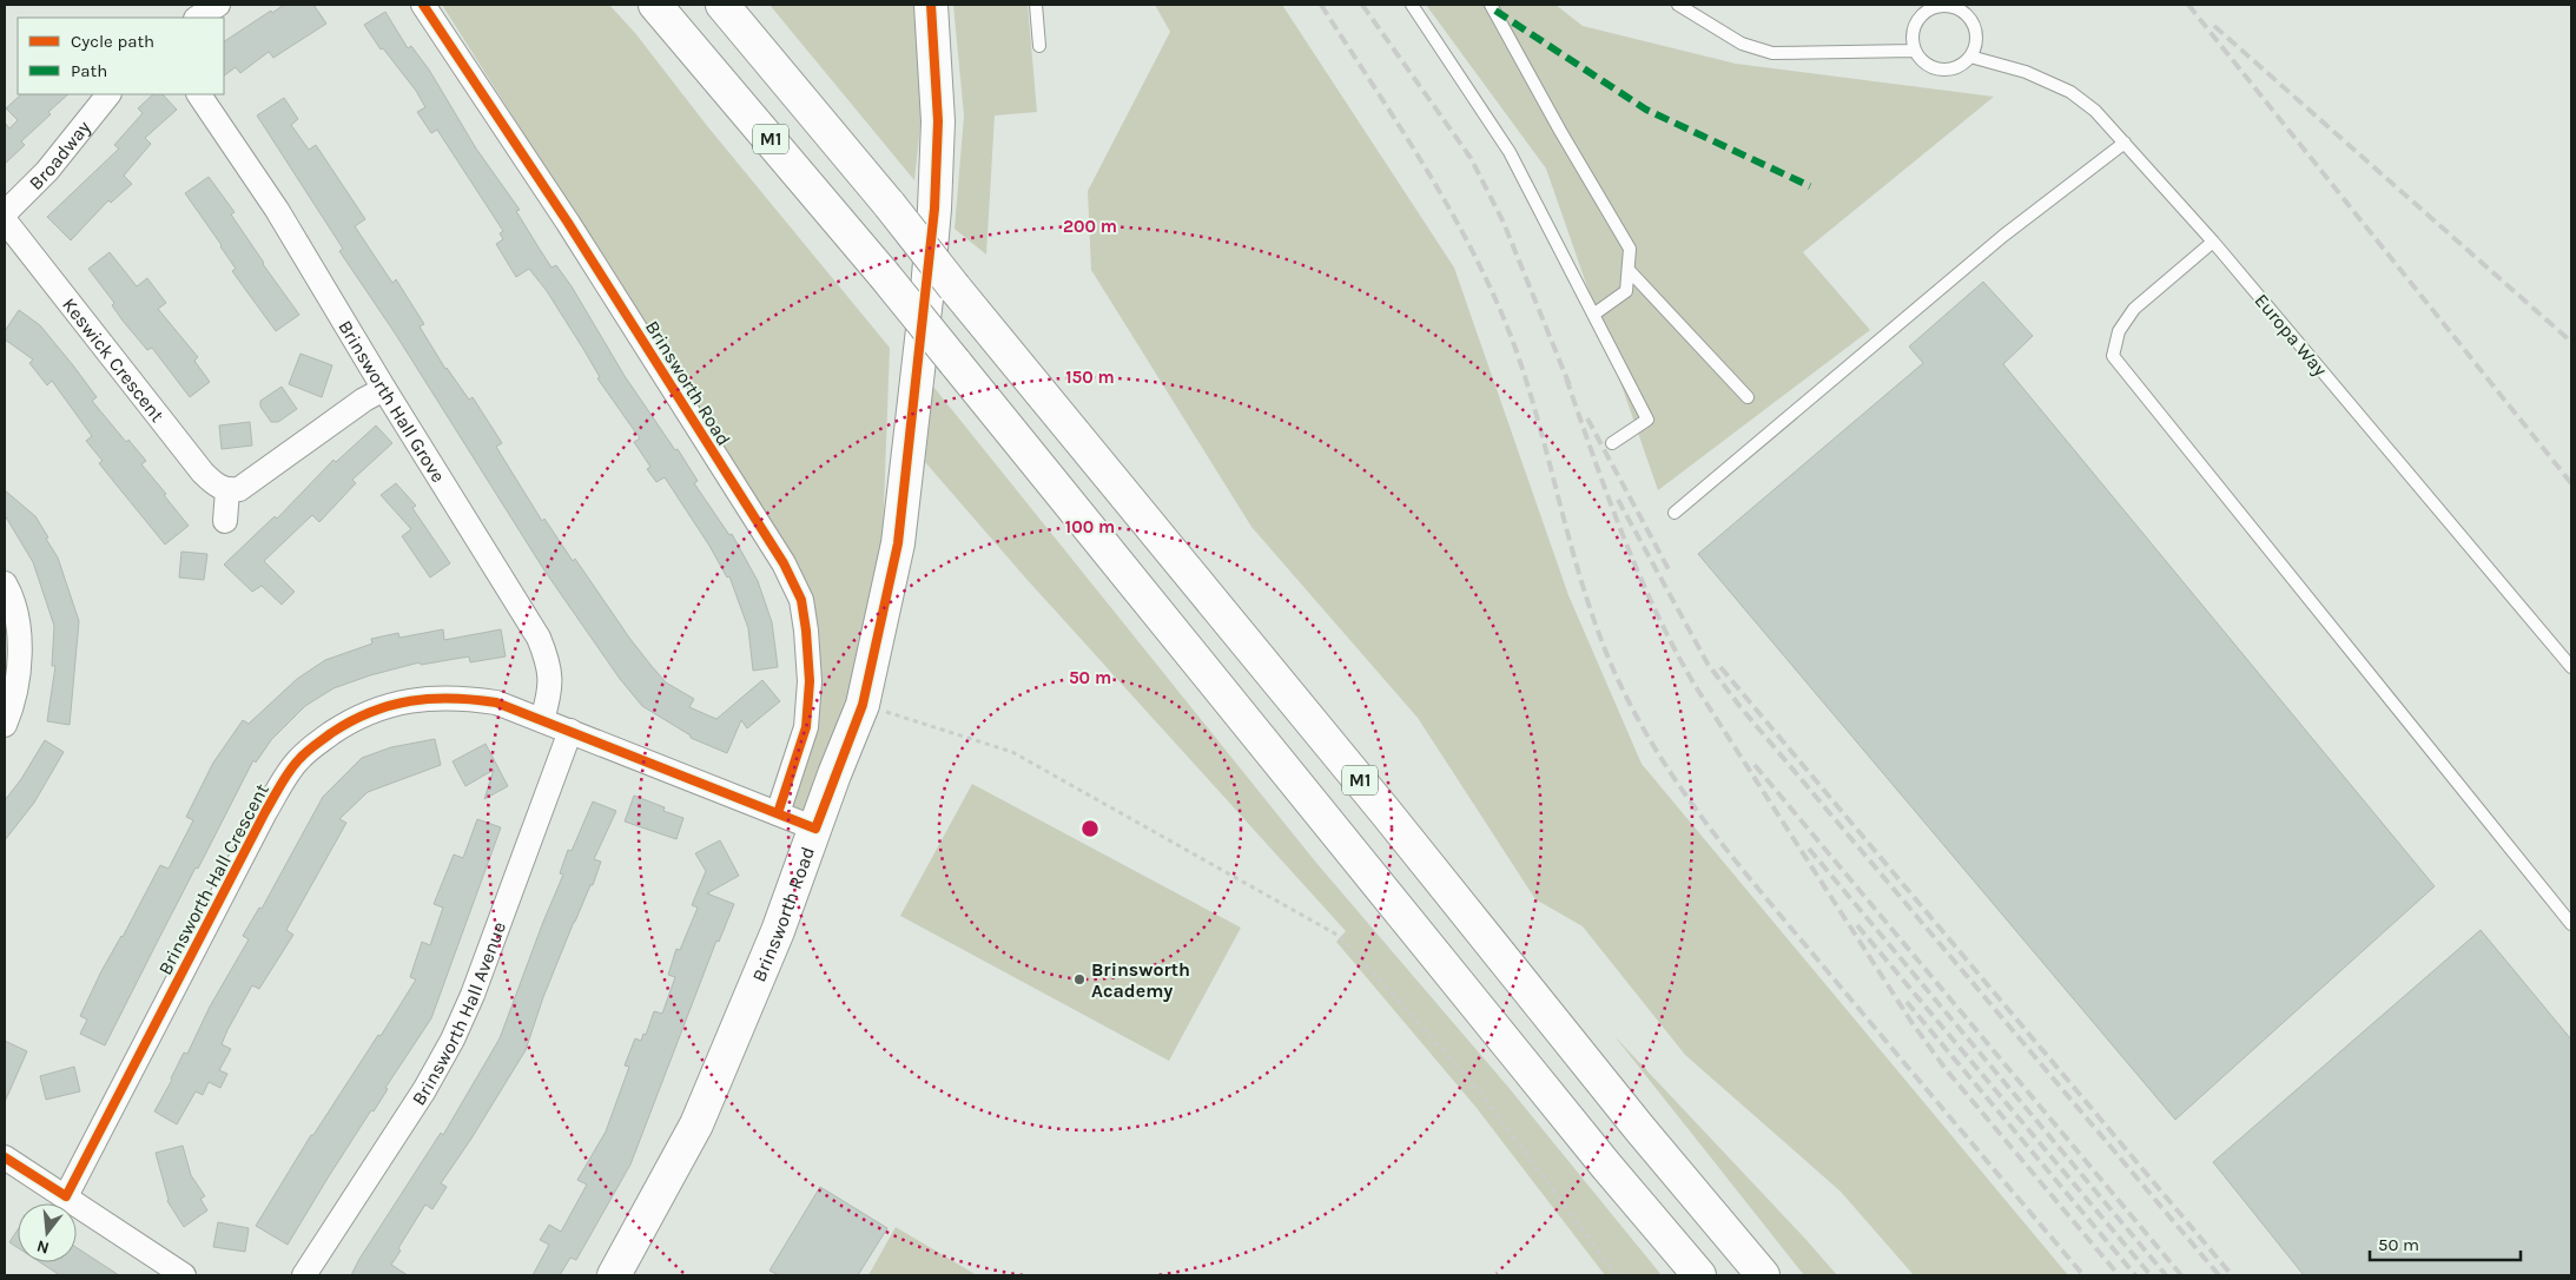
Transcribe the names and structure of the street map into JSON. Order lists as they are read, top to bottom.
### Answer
{
  "streets": {
    "main road": ["M1", "Brinsworth Road"],
    "street": [
      "Broadway",
      "Keswick Crescent",
      "Brinsworth Hall Grove",
      "Brinsworth Hall Crescent",
      "Brinsworth Hall Avenue"
    ],
    "lane": ["Europa Way"]
  },
  "crossings": [
    ["Brinsworth Road", "Brinsworth Hall Crescent"],
    ["Brinsworth Hall Grove", "Brinsworth Hall Crescent"],
    ["Brinsworth Hall Crescent", "Brinsworth Hall Avenue"]
  ],
  "places": ["Brinsworth Academy"],
  "legend": ["Cycle path", "Path"],
  "scale_bar": "50 m",
  "north": "bottom",
  "rings": [
    "200 m",
    "150 m",
    "100 m",
    "50 m"
  ]
}
